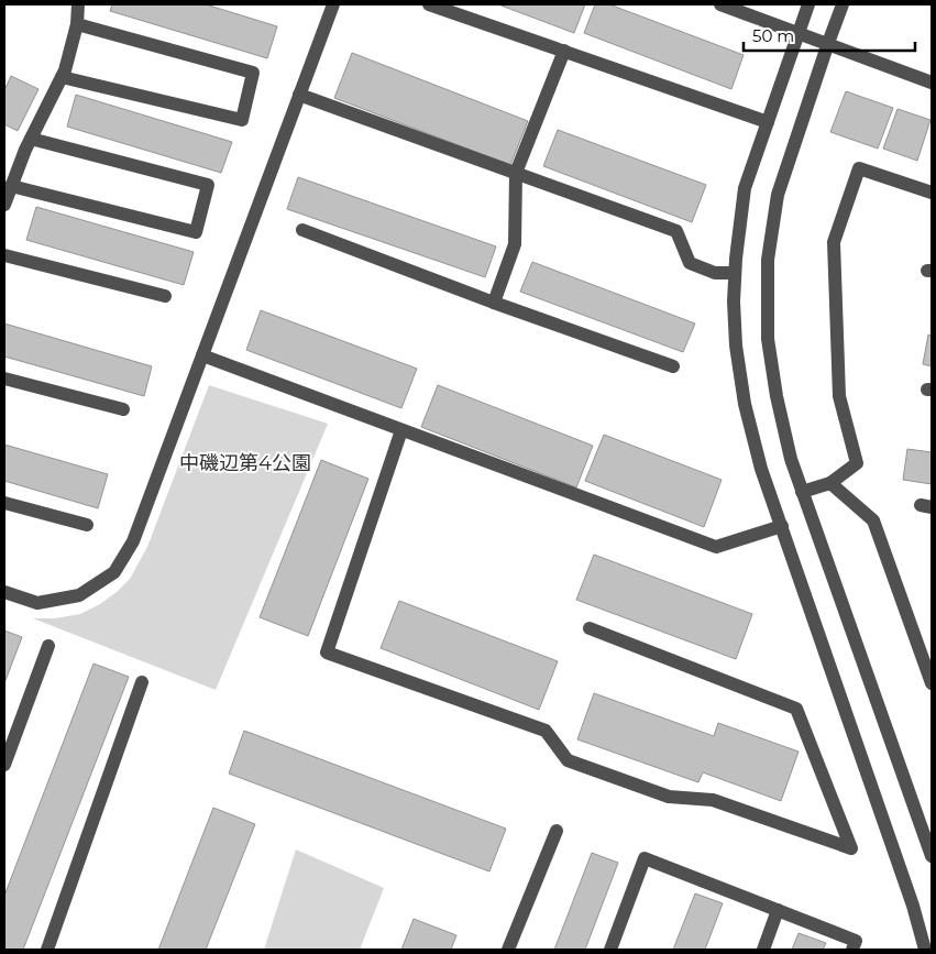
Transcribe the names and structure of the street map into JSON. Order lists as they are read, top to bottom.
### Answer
{
  "parks": ["中磯辺第4公園"],
  "scale_bar": "50 m"
}
